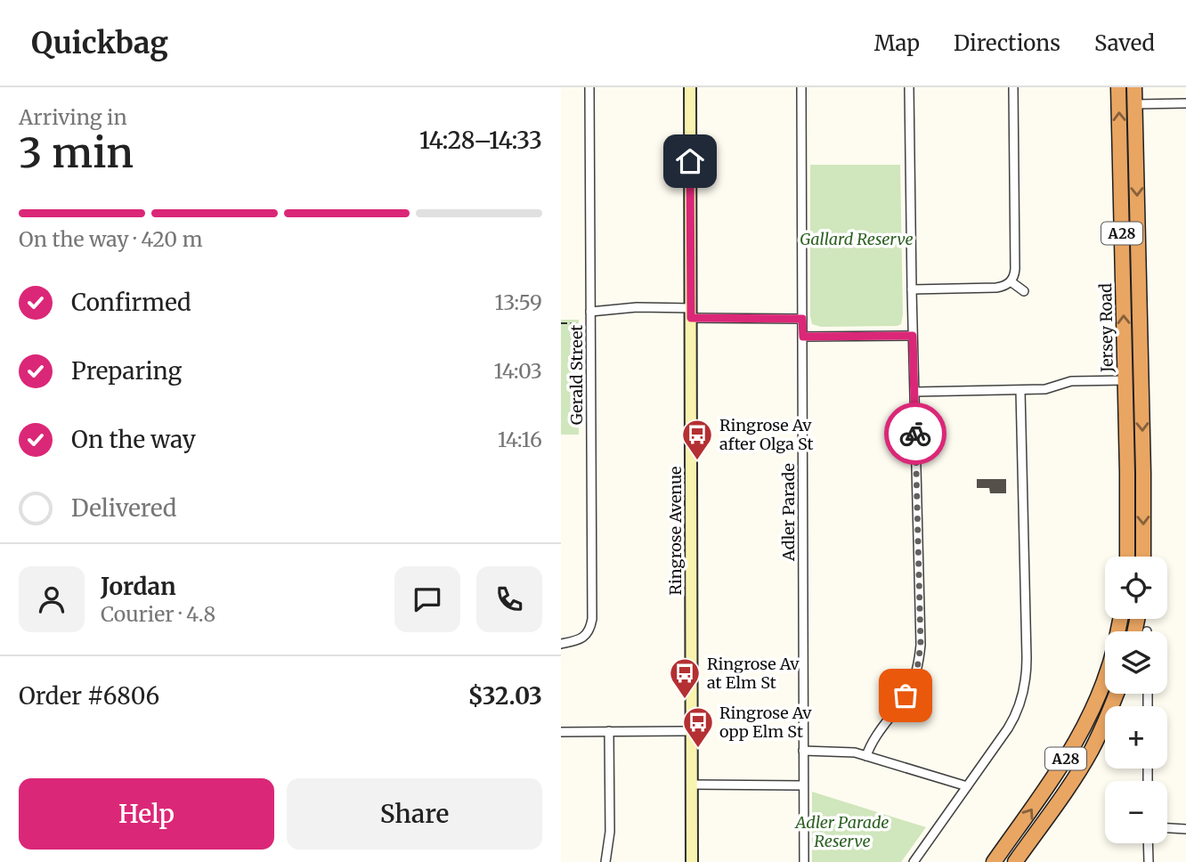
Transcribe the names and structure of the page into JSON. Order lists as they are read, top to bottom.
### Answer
{
  "streets": {
    "highway": ["A28", "Jersey Road"],
    "street": ["Gerald Street", "Adler Parade", "Ringrose Avenue"]
  },
  "parks": ["Gallard Reserve", "Adler Parade Reserve"],
  "places": {
    "bus stop": ["Ringrose Av after Olga St", "Ringrose Av at Elm St", "Ringrose Av opp Elm St"]
  },
  "page": {
    "header": "Quickbag",
    "nav": ["Map", "Directions", "Saved"],
    "heading": ["3 min", "Arriving in", "14:28–14:33"],
    "panel": [
      "Jordan",
      "Courier · 4.8",
      "Order #6806",
      "$32.03"
    ],
    "bar": "On the way · 420 m",
    "list": [
      ["Confirmed", "13:59"],
      ["Preparing", "14:03"],
      ["On the way", "14:16"],
      "Delivered"
    ],
    "map_buttons": ["+", "−"],
    "buttons": ["Help", "Share"]
  }
}
